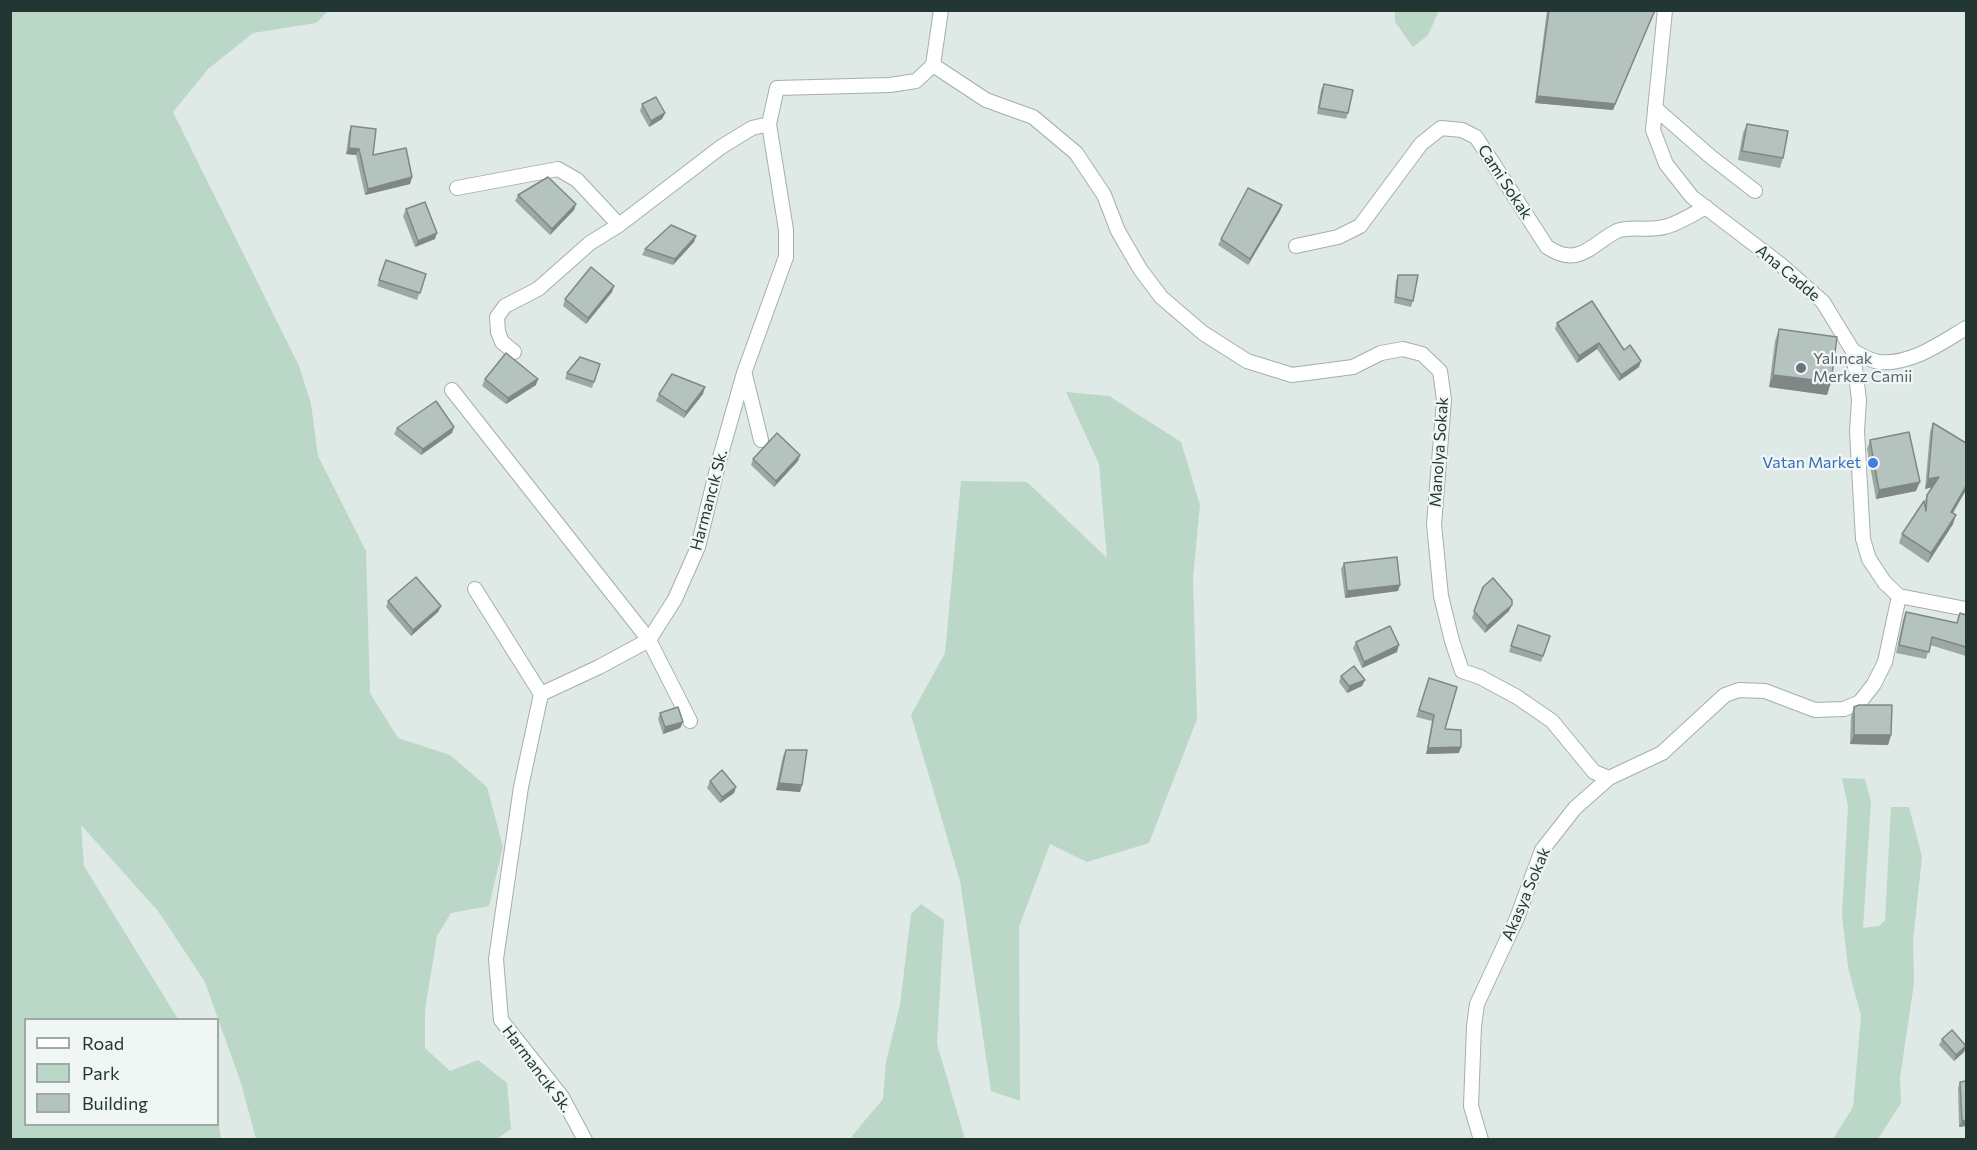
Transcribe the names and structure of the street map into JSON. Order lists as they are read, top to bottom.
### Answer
{
  "streets": {
    "street": [
      "Cami Sokak",
      "Ana Cadde",
      "Manolya Sokak",
      "Harmancık Sk.",
      "Akasya Sokak"
    ]
  },
  "crossings": [
    ["Cami Sokak", "Ana Cadde"],
    ["Ana Cadde", "Akasya Sokak"],
    ["Manolya Sokak", "Harmancık Sk."],
    ["Manolya Sokak", "Akasya Sokak"]
  ],
  "places": ["Yalıncak Merkez Camii", "Vatan Market"],
  "legend": ["Road", "Park", "Building"]
}
